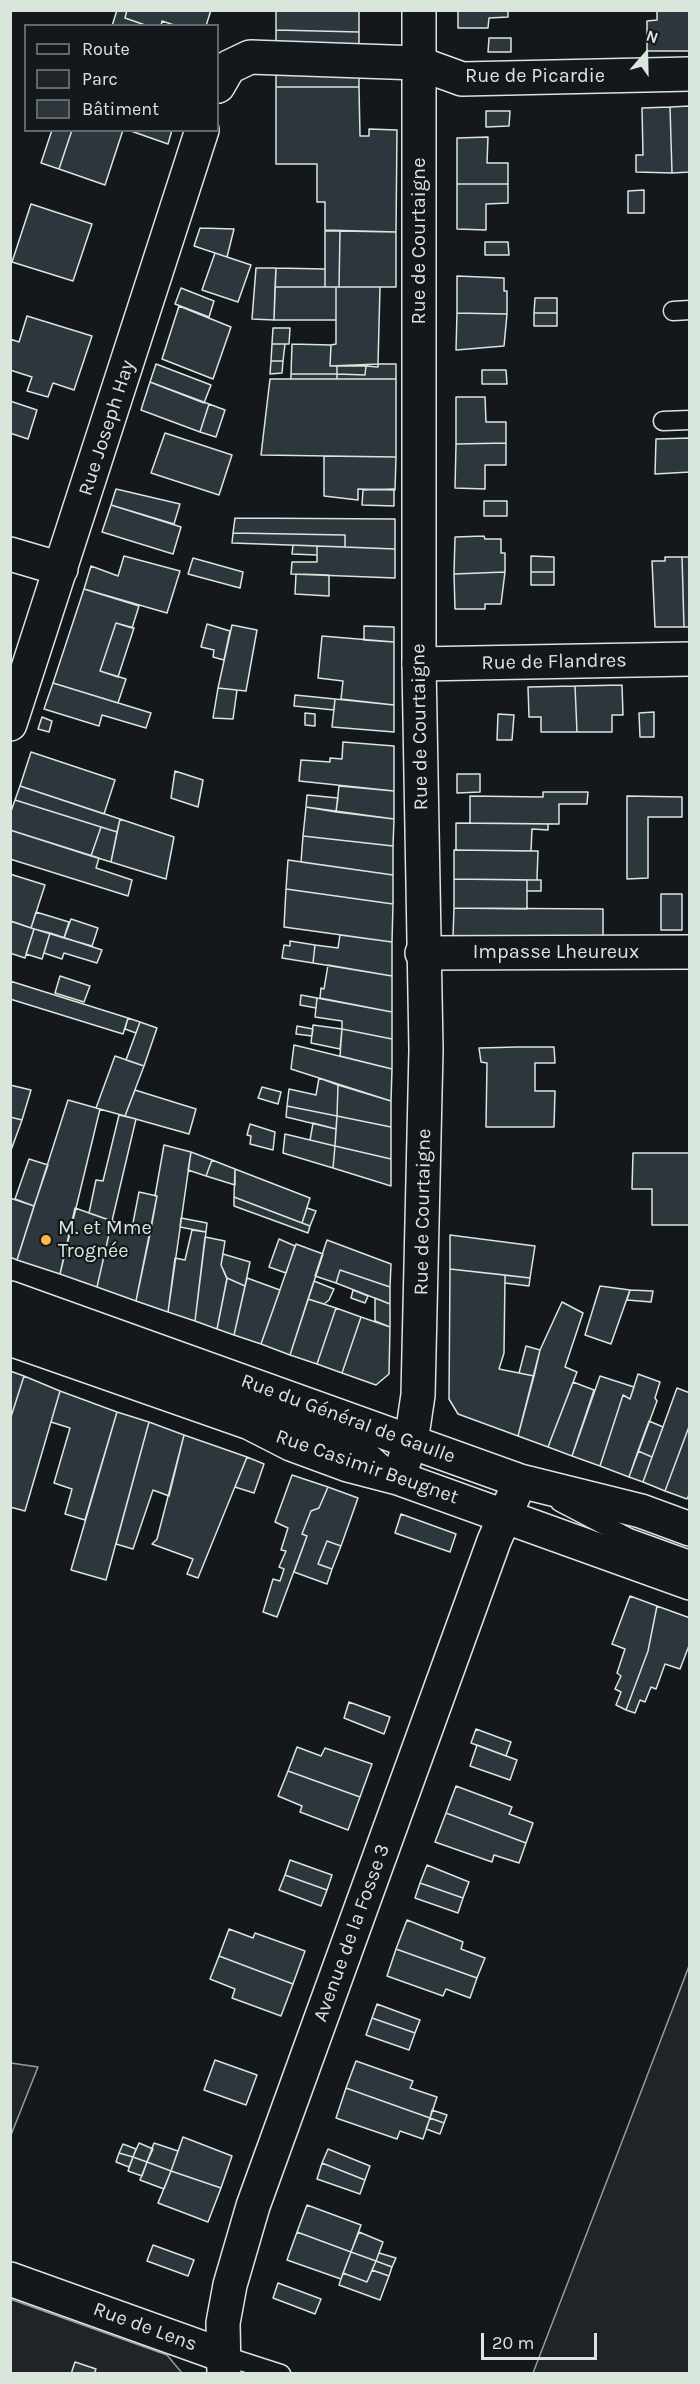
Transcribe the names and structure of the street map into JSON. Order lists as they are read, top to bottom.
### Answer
{
  "streets": {
    "street": [
      "Rue de Picardie",
      "Rue de Courtaigne",
      "Rue Joseph Hay",
      "Rue de Flandres",
      "Impasse Lheureux",
      "Rue du Général de Gaulle",
      "Rue Casimir Beugnet",
      "Avenue de la Fosse 3",
      "Rue de Lens"
    ]
  },
  "crossings": [
    ["Rue de Picardie", "Rue de Courtaigne"],
    ["Rue de Courtaigne", "Rue de Flandres"],
    ["Rue de Courtaigne", "Impasse Lheureux"],
    ["Rue de Courtaigne", "Rue du Général de Gaulle"],
    ["Rue de Courtaigne", "Rue Casimir Beugnet"],
    ["Rue du Général de Gaulle", "Avenue de la Fosse 3"],
    ["Rue Casimir Beugnet", "Avenue de la Fosse 3"],
    ["Avenue de la Fosse 3", "Rue de Lens"]
  ],
  "places": ["M. et Mme Trognée"],
  "legend": ["Route", "Parc", "Bâtiment"],
  "scale_bar": "20 m",
  "north": "top"
}
